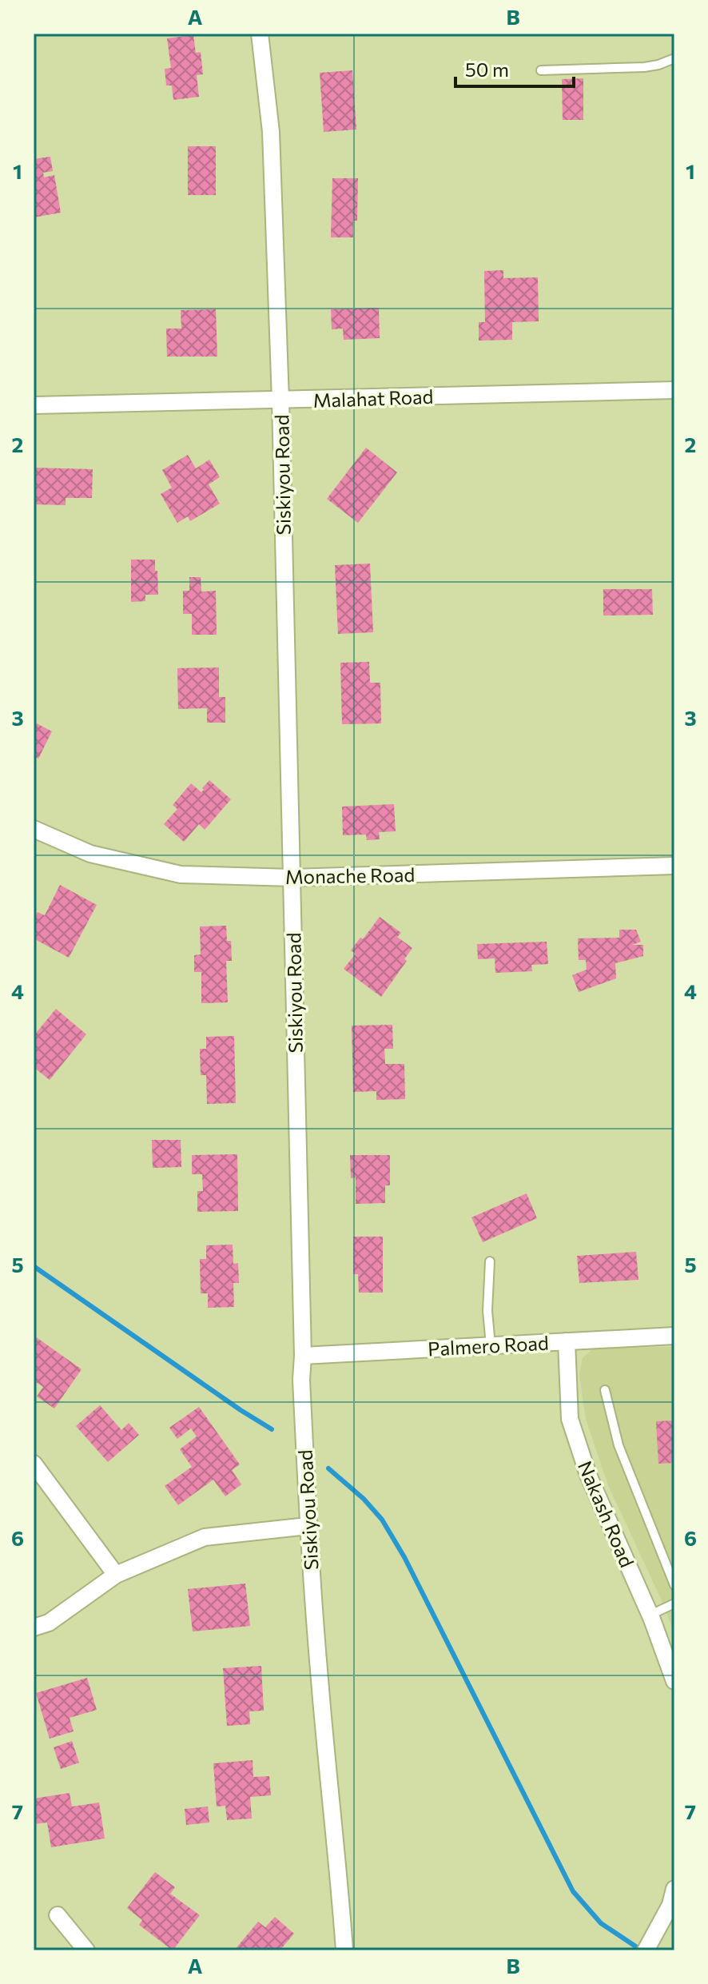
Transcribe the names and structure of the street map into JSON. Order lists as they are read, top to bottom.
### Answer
{
  "streets": {
    "street": [
      "Malahat Road",
      "Siskiyou Road",
      "Monache Road",
      "Palmero Road",
      "Nakash Road"
    ]
  },
  "crossings": [
    ["Malahat Road", "Siskiyou Road"],
    ["Siskiyou Road", "Monache Road"],
    ["Siskiyou Road", "Palmero Road"],
    ["Palmero Road", "Nakash Road"]
  ],
  "scale_bar": "50 m",
  "grid": {
    "columns": ["A", "B"],
    "rows": [
      "1",
      "2",
      "3",
      "4",
      "5",
      "6",
      "7"
    ]
  }
}
